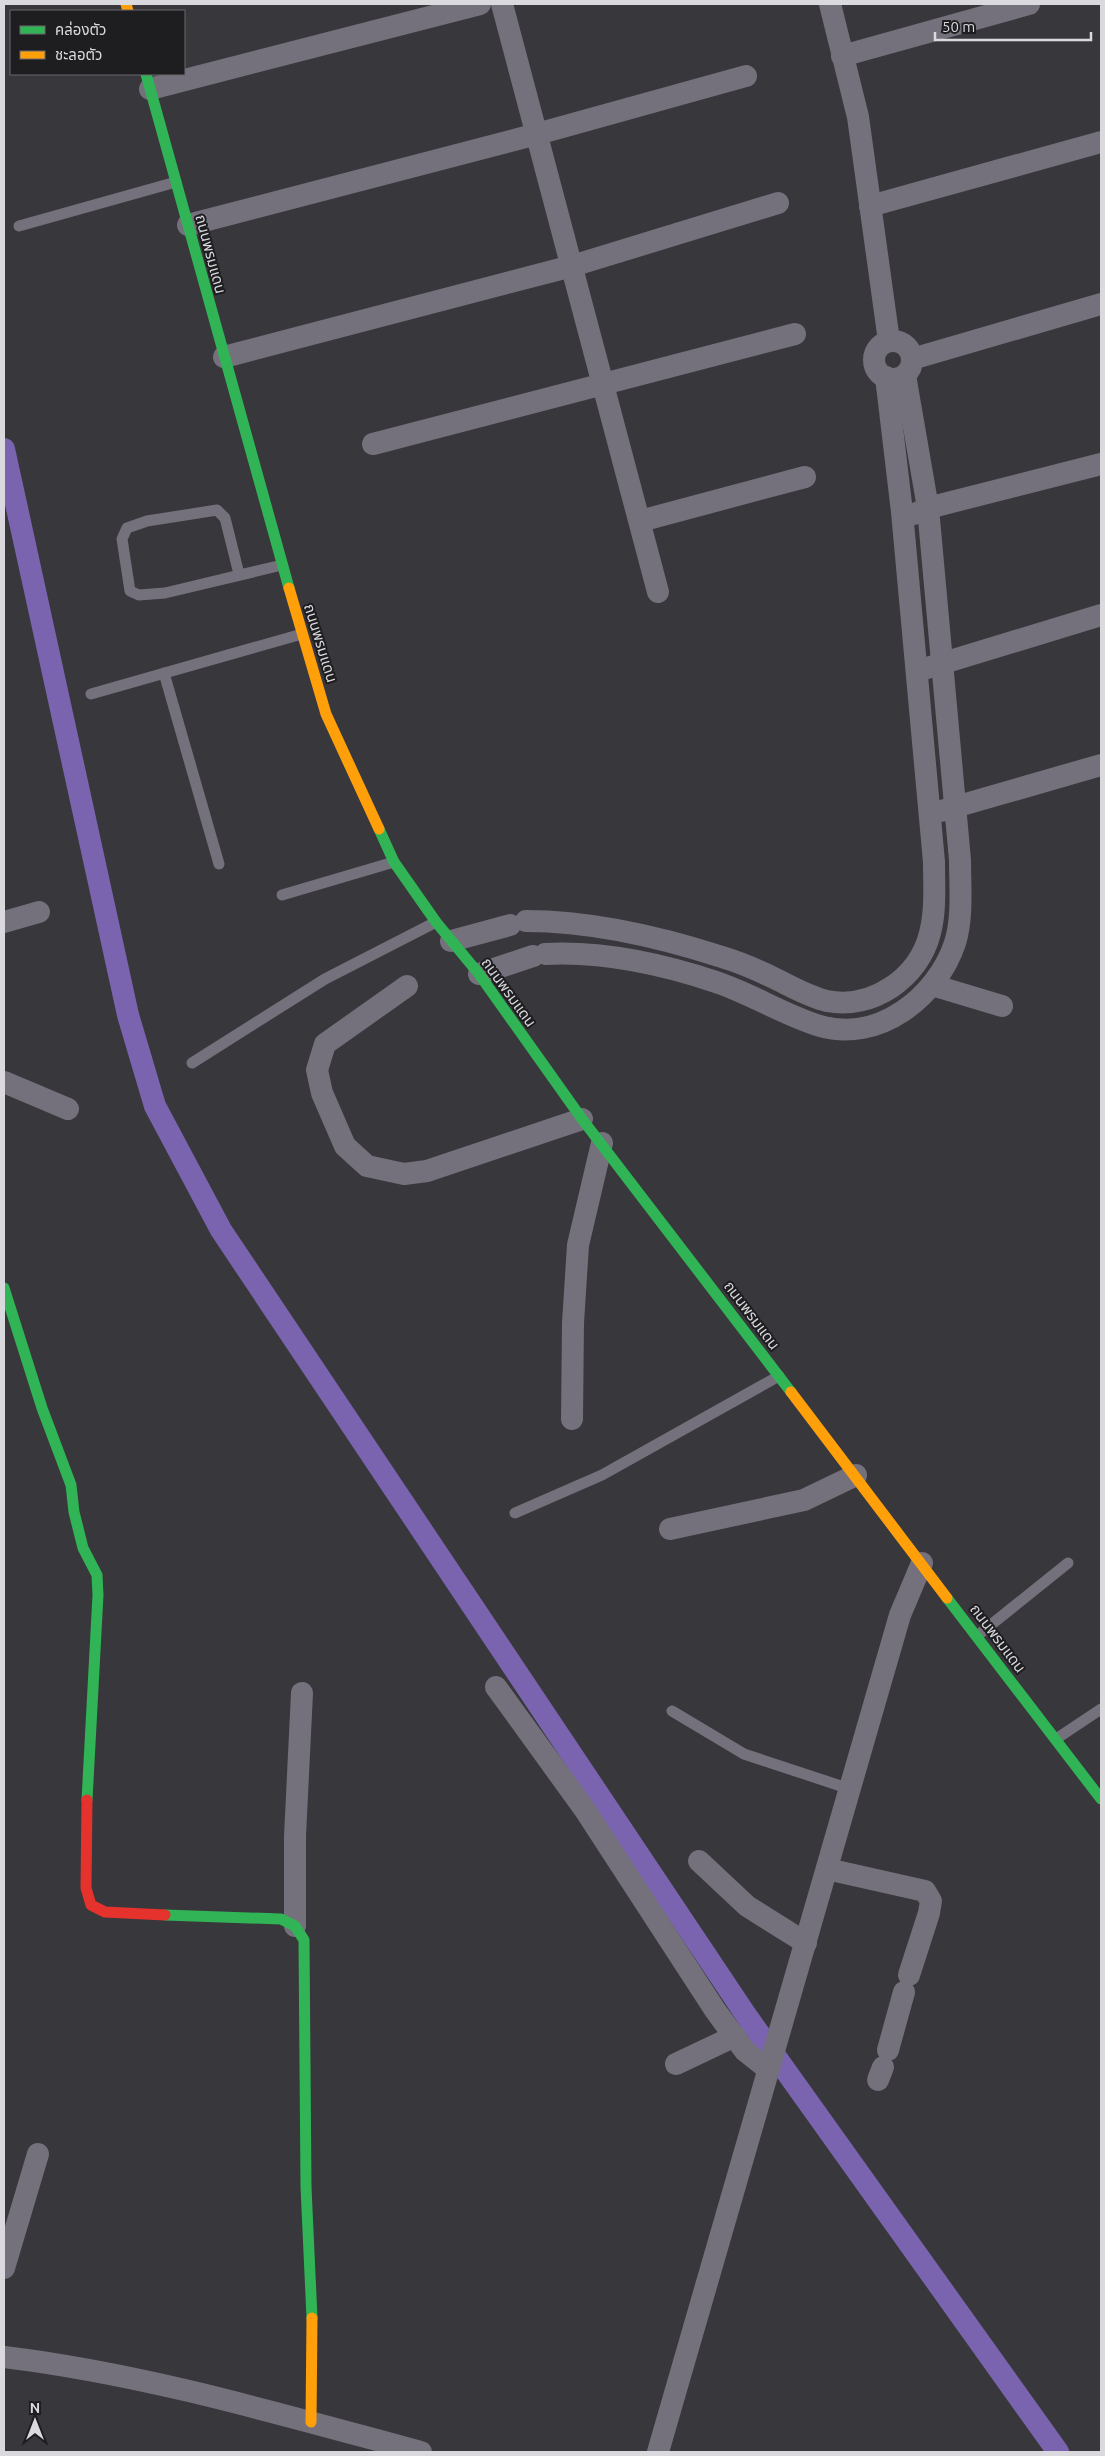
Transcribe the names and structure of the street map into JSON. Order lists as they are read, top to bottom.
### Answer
{
  "streets": {
    "main road": ["ถนนพรมแดน"]
  },
  "legend": ["คล่องตัว", "ชะลอตัว"],
  "scale_bar": "50 m",
  "north": "top"
}
